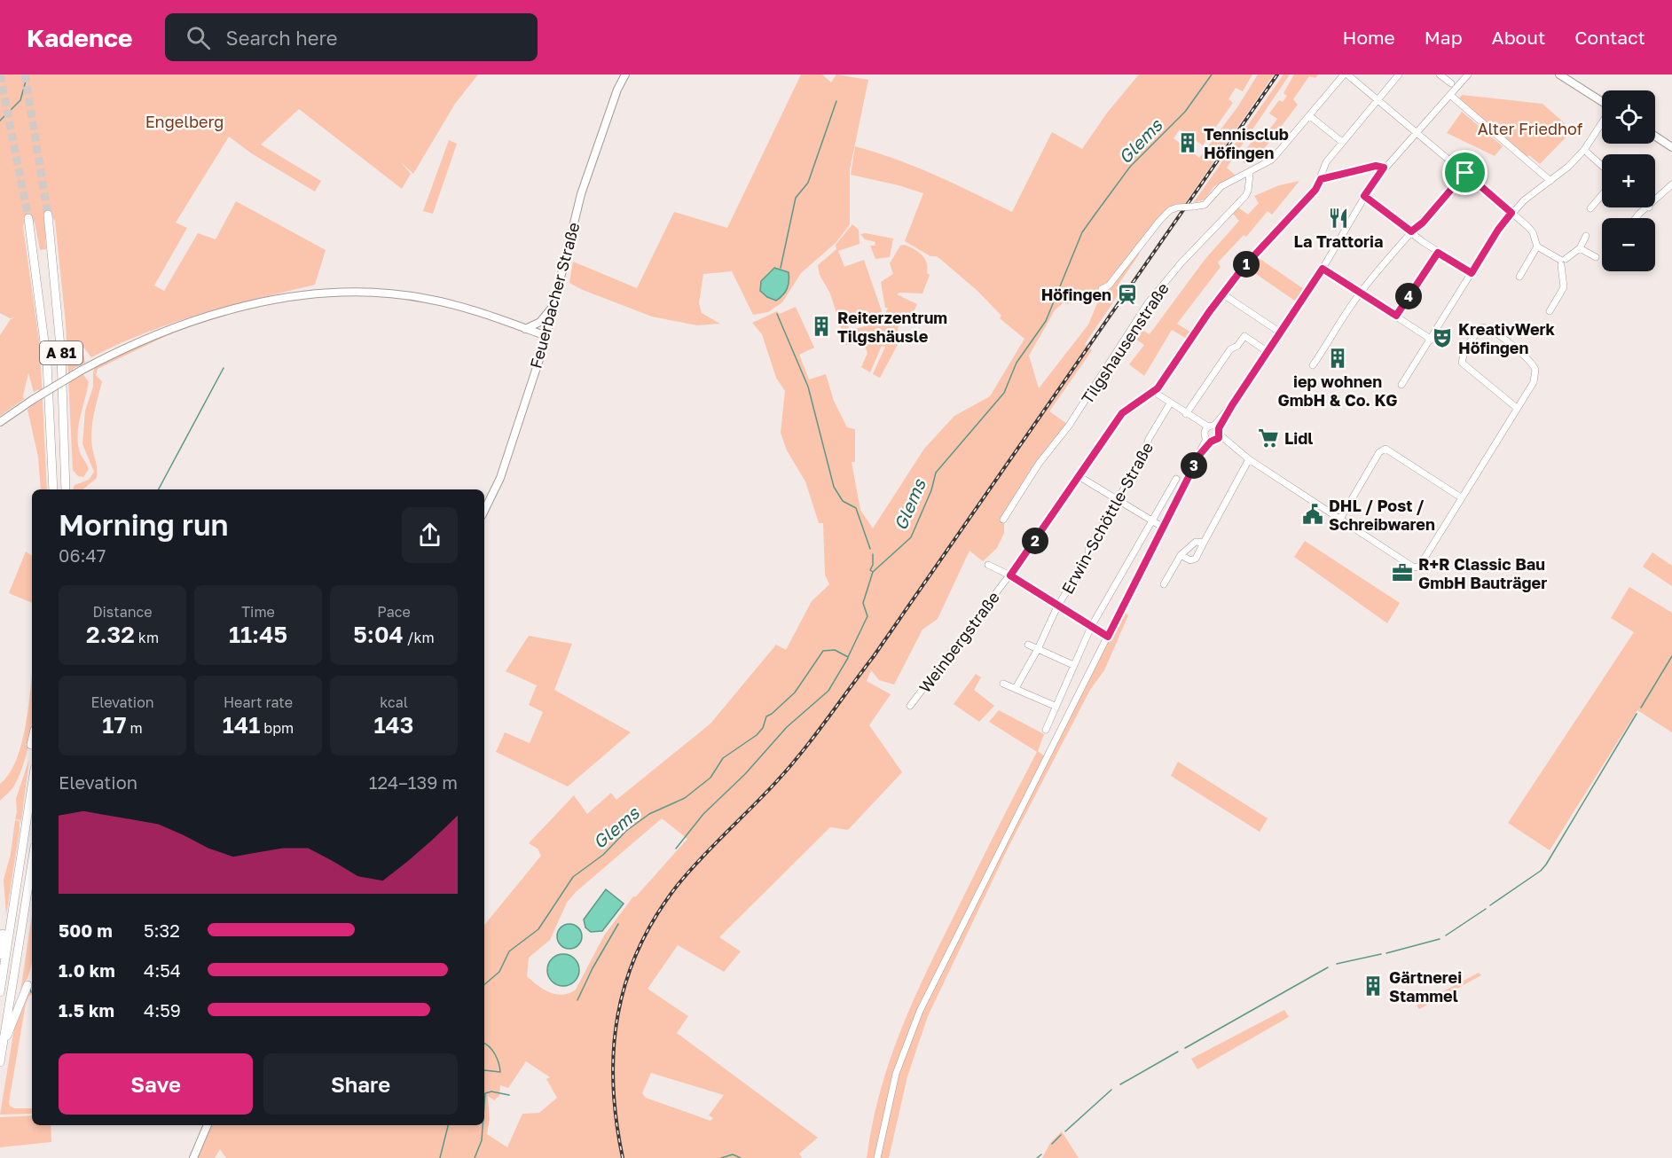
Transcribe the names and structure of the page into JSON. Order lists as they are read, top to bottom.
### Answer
{
  "streets": {
    "highway": ["A 81"],
    "main road": ["Feuerbacher Straße"],
    "street": ["Tilgshausenstraße", "Erwin-Schöttle-Straße", "Weinbergstraße"]
  },
  "water": ["Glems"],
  "parks": ["Engelberg", "Alter Friedhof"],
  "places": {
    "building": [
      "Tennisclub Höfingen",
      "Reiterzentrum Tilgshäusle",
      "iep wohnen GmbH & Co. KG",
      "Gärtnerei Stammel"
    ],
    "restaurant": ["La Trattoria"],
    "station": ["Höfingen"],
    "theatre": ["KreativWerk Höfingen"],
    "supermarket": ["Lidl"],
    "public building": ["DHL / Post / Schreibwaren"],
    "office": ["R+R Classic Bau GmbH Bauträger"]
  },
  "page": {
    "header": "Kadence",
    "search": "Search here",
    "nav": [
      "Home",
      "Map",
      "About",
      "Contact"
    ],
    "map_buttons": ["+", "−"],
    "pins": [
      "1",
      "4",
      "3",
      "2"
    ],
    "heading": ["Morning run", "06:47"],
    "stats": [
      ["Distance", "2.32 km"],
      ["Time", "11:45"],
      ["Pace", "5:04 /km"],
      ["Elevation", "17 m"],
      ["Heart rate", "141 bpm"],
      ["kcal", "143"]
    ],
    "chart": ["Elevation", "124–139 m"],
    "list": [
      {
        "name": "500 m",
        "note": "5:32"
      },
      {
        "name": "1.0 km",
        "note": "4:54"
      },
      {
        "name": "1.5 km",
        "note": "4:59"
      }
    ],
    "buttons": ["Save", "Share"]
  }
}
